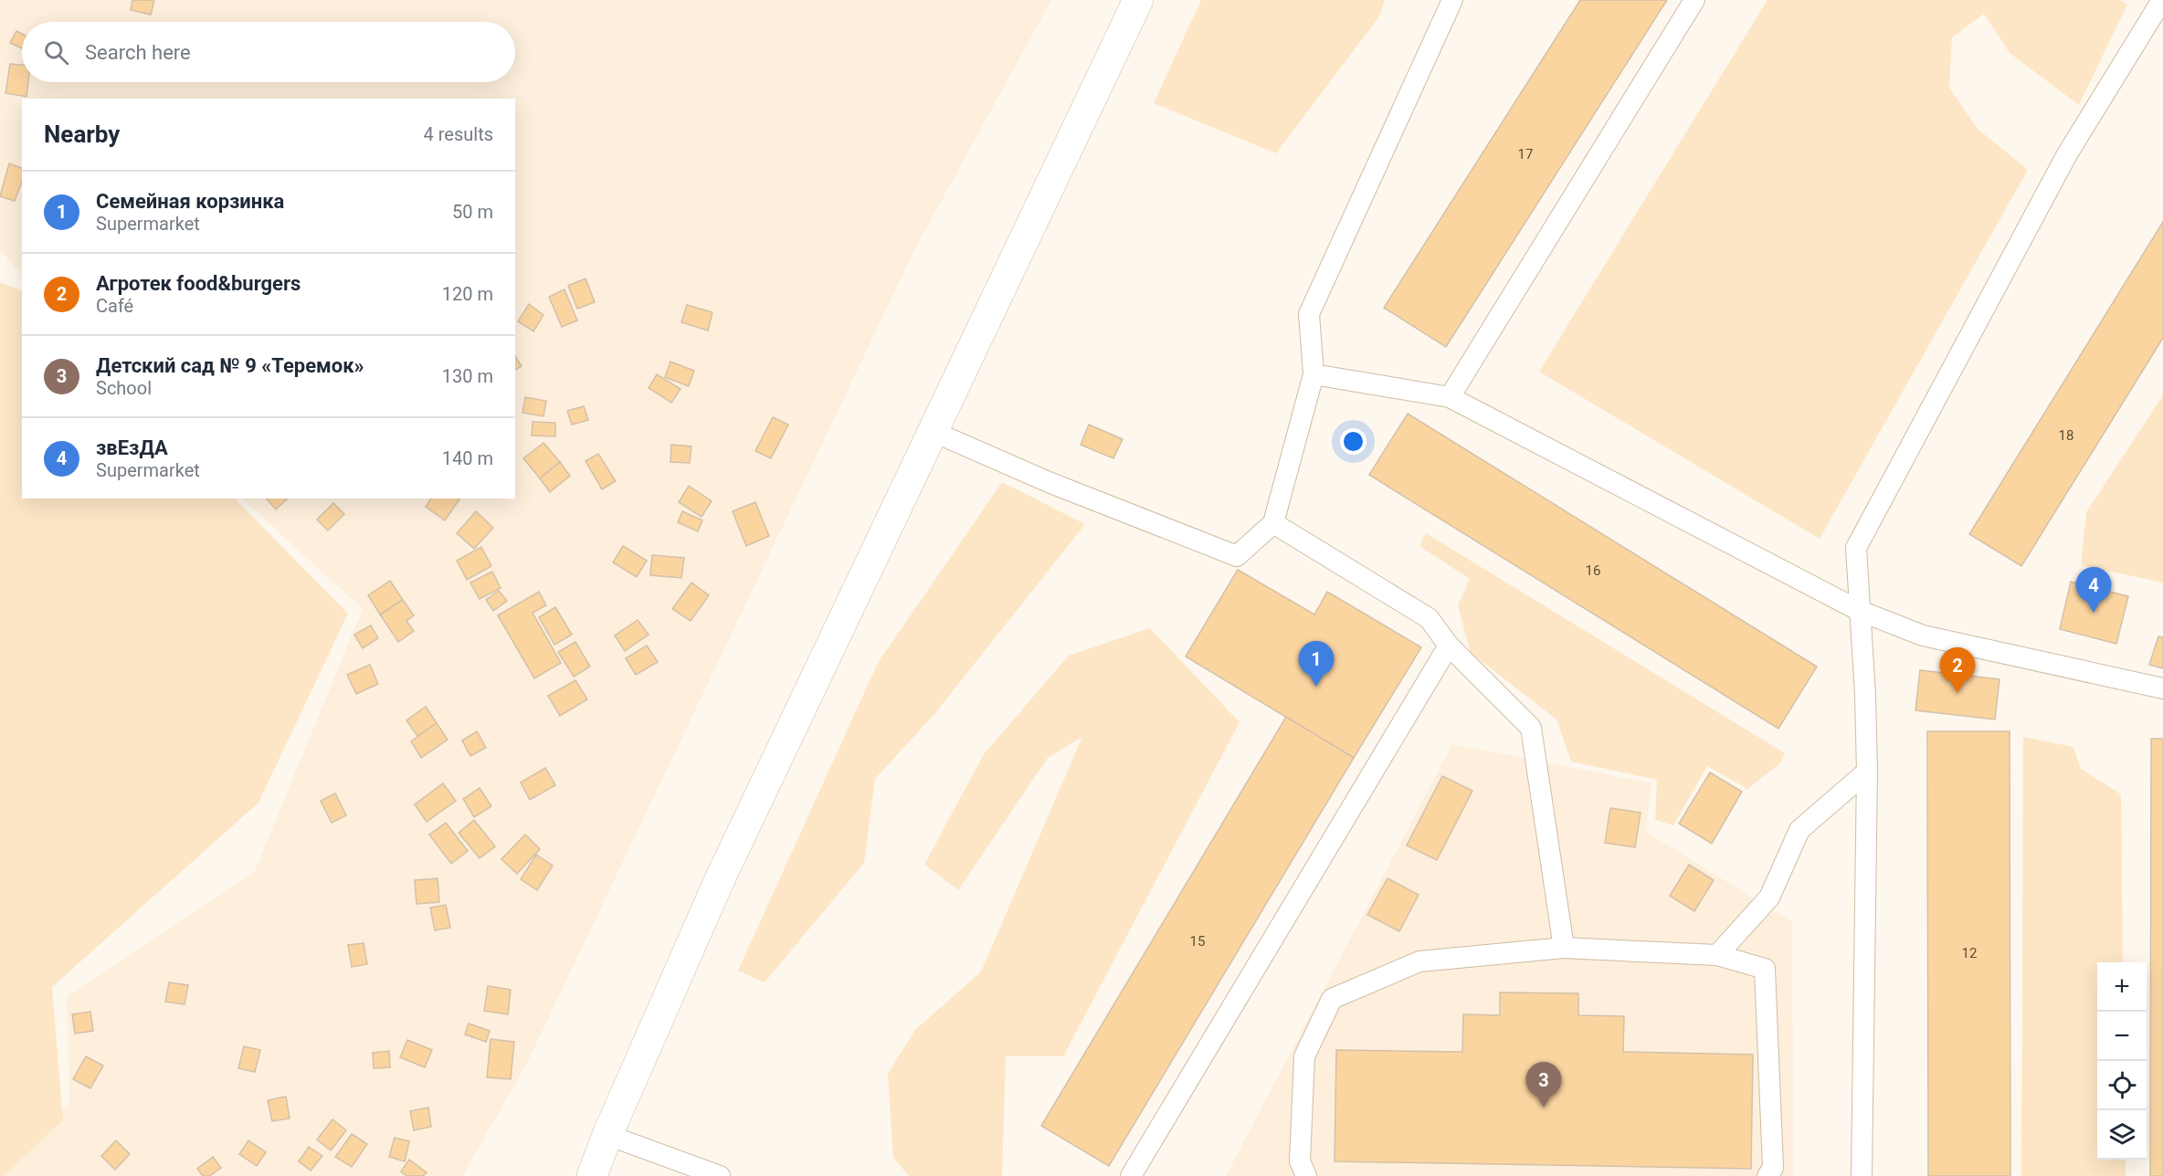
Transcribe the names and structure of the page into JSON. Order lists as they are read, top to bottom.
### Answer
{
  "house_numbers": [
    "17",
    "18",
    "16",
    "15",
    "12"
  ],
  "page": {
    "search": "Search here",
    "heading": ["Nearby", "4 results"],
    "list": [
      {
        "mark": "1",
        "name": "Семейная корзинка",
        "note": "Supermarket",
        "value": "50 m"
      },
      {
        "mark": "2",
        "name": "Агротек food&burgers",
        "note": "Café",
        "value": "120 m"
      },
      {
        "mark": "3",
        "name": "Детский сад № 9 «Теремок»",
        "note": "School",
        "value": "130 m"
      },
      {
        "mark": "4",
        "name": "звЕзДА",
        "note": "Supermarket",
        "value": "140 m"
      }
    ],
    "pins": [
      "4",
      "1",
      "2",
      "3"
    ],
    "map_buttons": ["+", "−"]
  }
}
